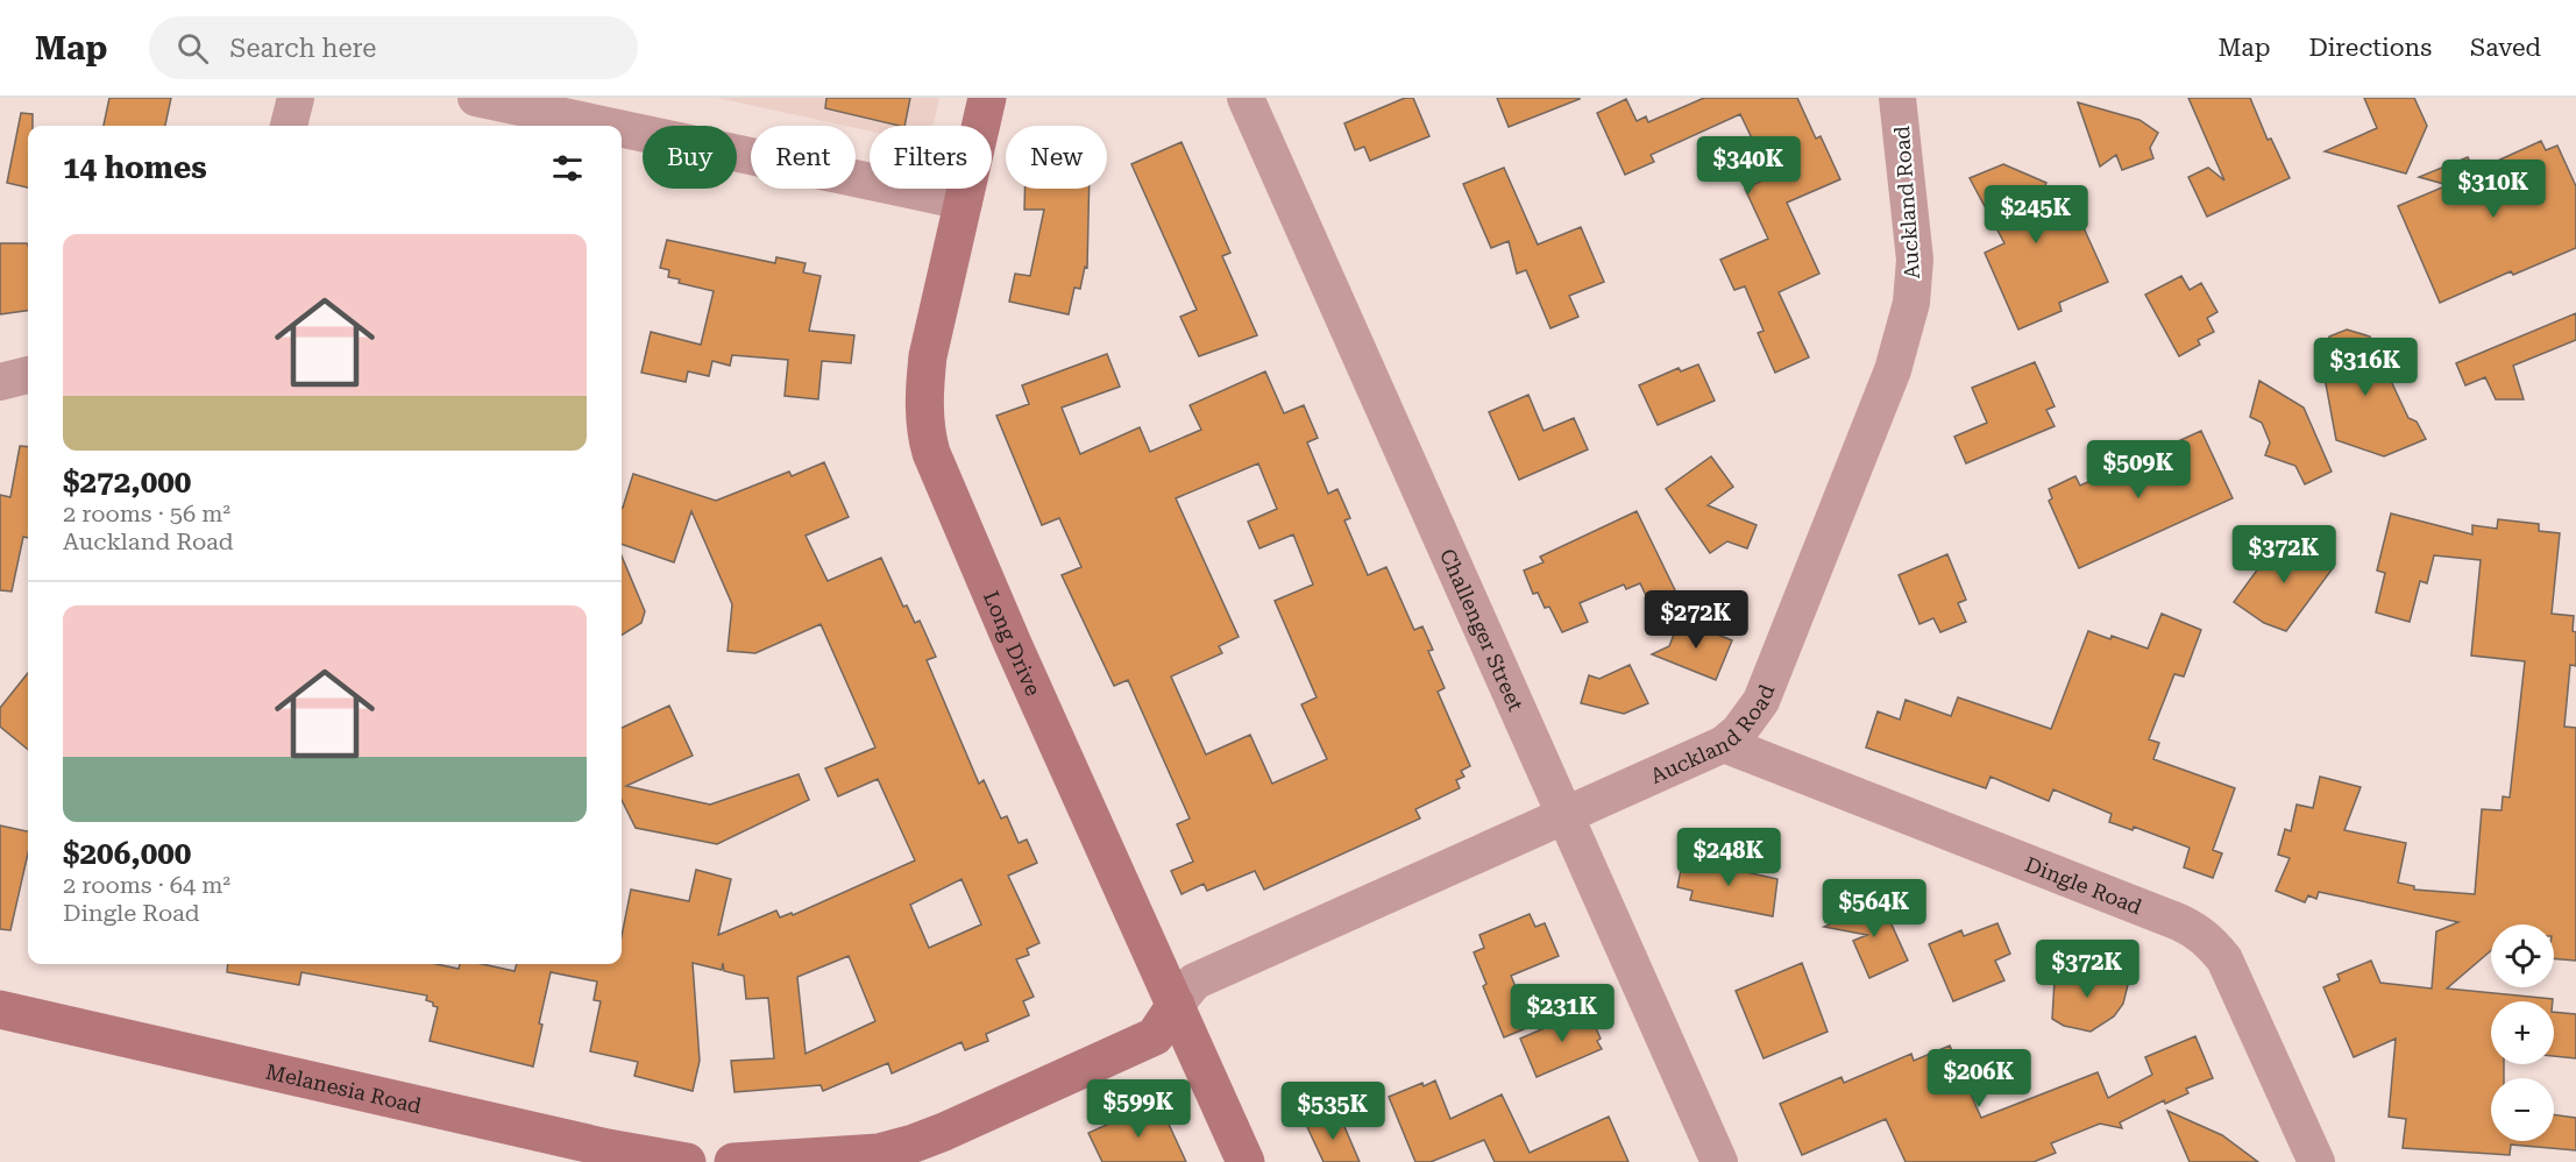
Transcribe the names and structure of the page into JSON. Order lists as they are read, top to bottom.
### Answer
{
  "streets": {
    "street": [
      "Auckland Road",
      "Challenger Street",
      "Long Drive",
      "Dingle Road",
      "Melanesia Road"
    ]
  },
  "crossings": [
    ["Auckland Road", "Challenger Street"],
    ["Auckland Road", "Long Drive"],
    ["Auckland Road", "Dingle Road"]
  ],
  "page": {
    "header": "Map",
    "search": "Search here",
    "nav": ["Map", "Directions", "Saved"],
    "chip": [
      "Buy",
      "Rent",
      "Filters",
      "New"
    ],
    "heading": "14 homes",
    "price": [
      "$340K",
      "$310K",
      "$245K",
      "$316K",
      "$509K",
      "$372K",
      "$272K",
      "$248K",
      "$564K",
      "$372K",
      "$231K",
      "$206K",
      "$599K",
      "$535K"
    ],
    "list": [
      {
        "name": "$272,000",
        "note": "2 rooms · 56 m² · Auckland Road"
      },
      {
        "name": "$206,000",
        "note": "2 rooms · 64 m² · Dingle Road"
      }
    ],
    "map_buttons": ["+", "−"]
  }
}
